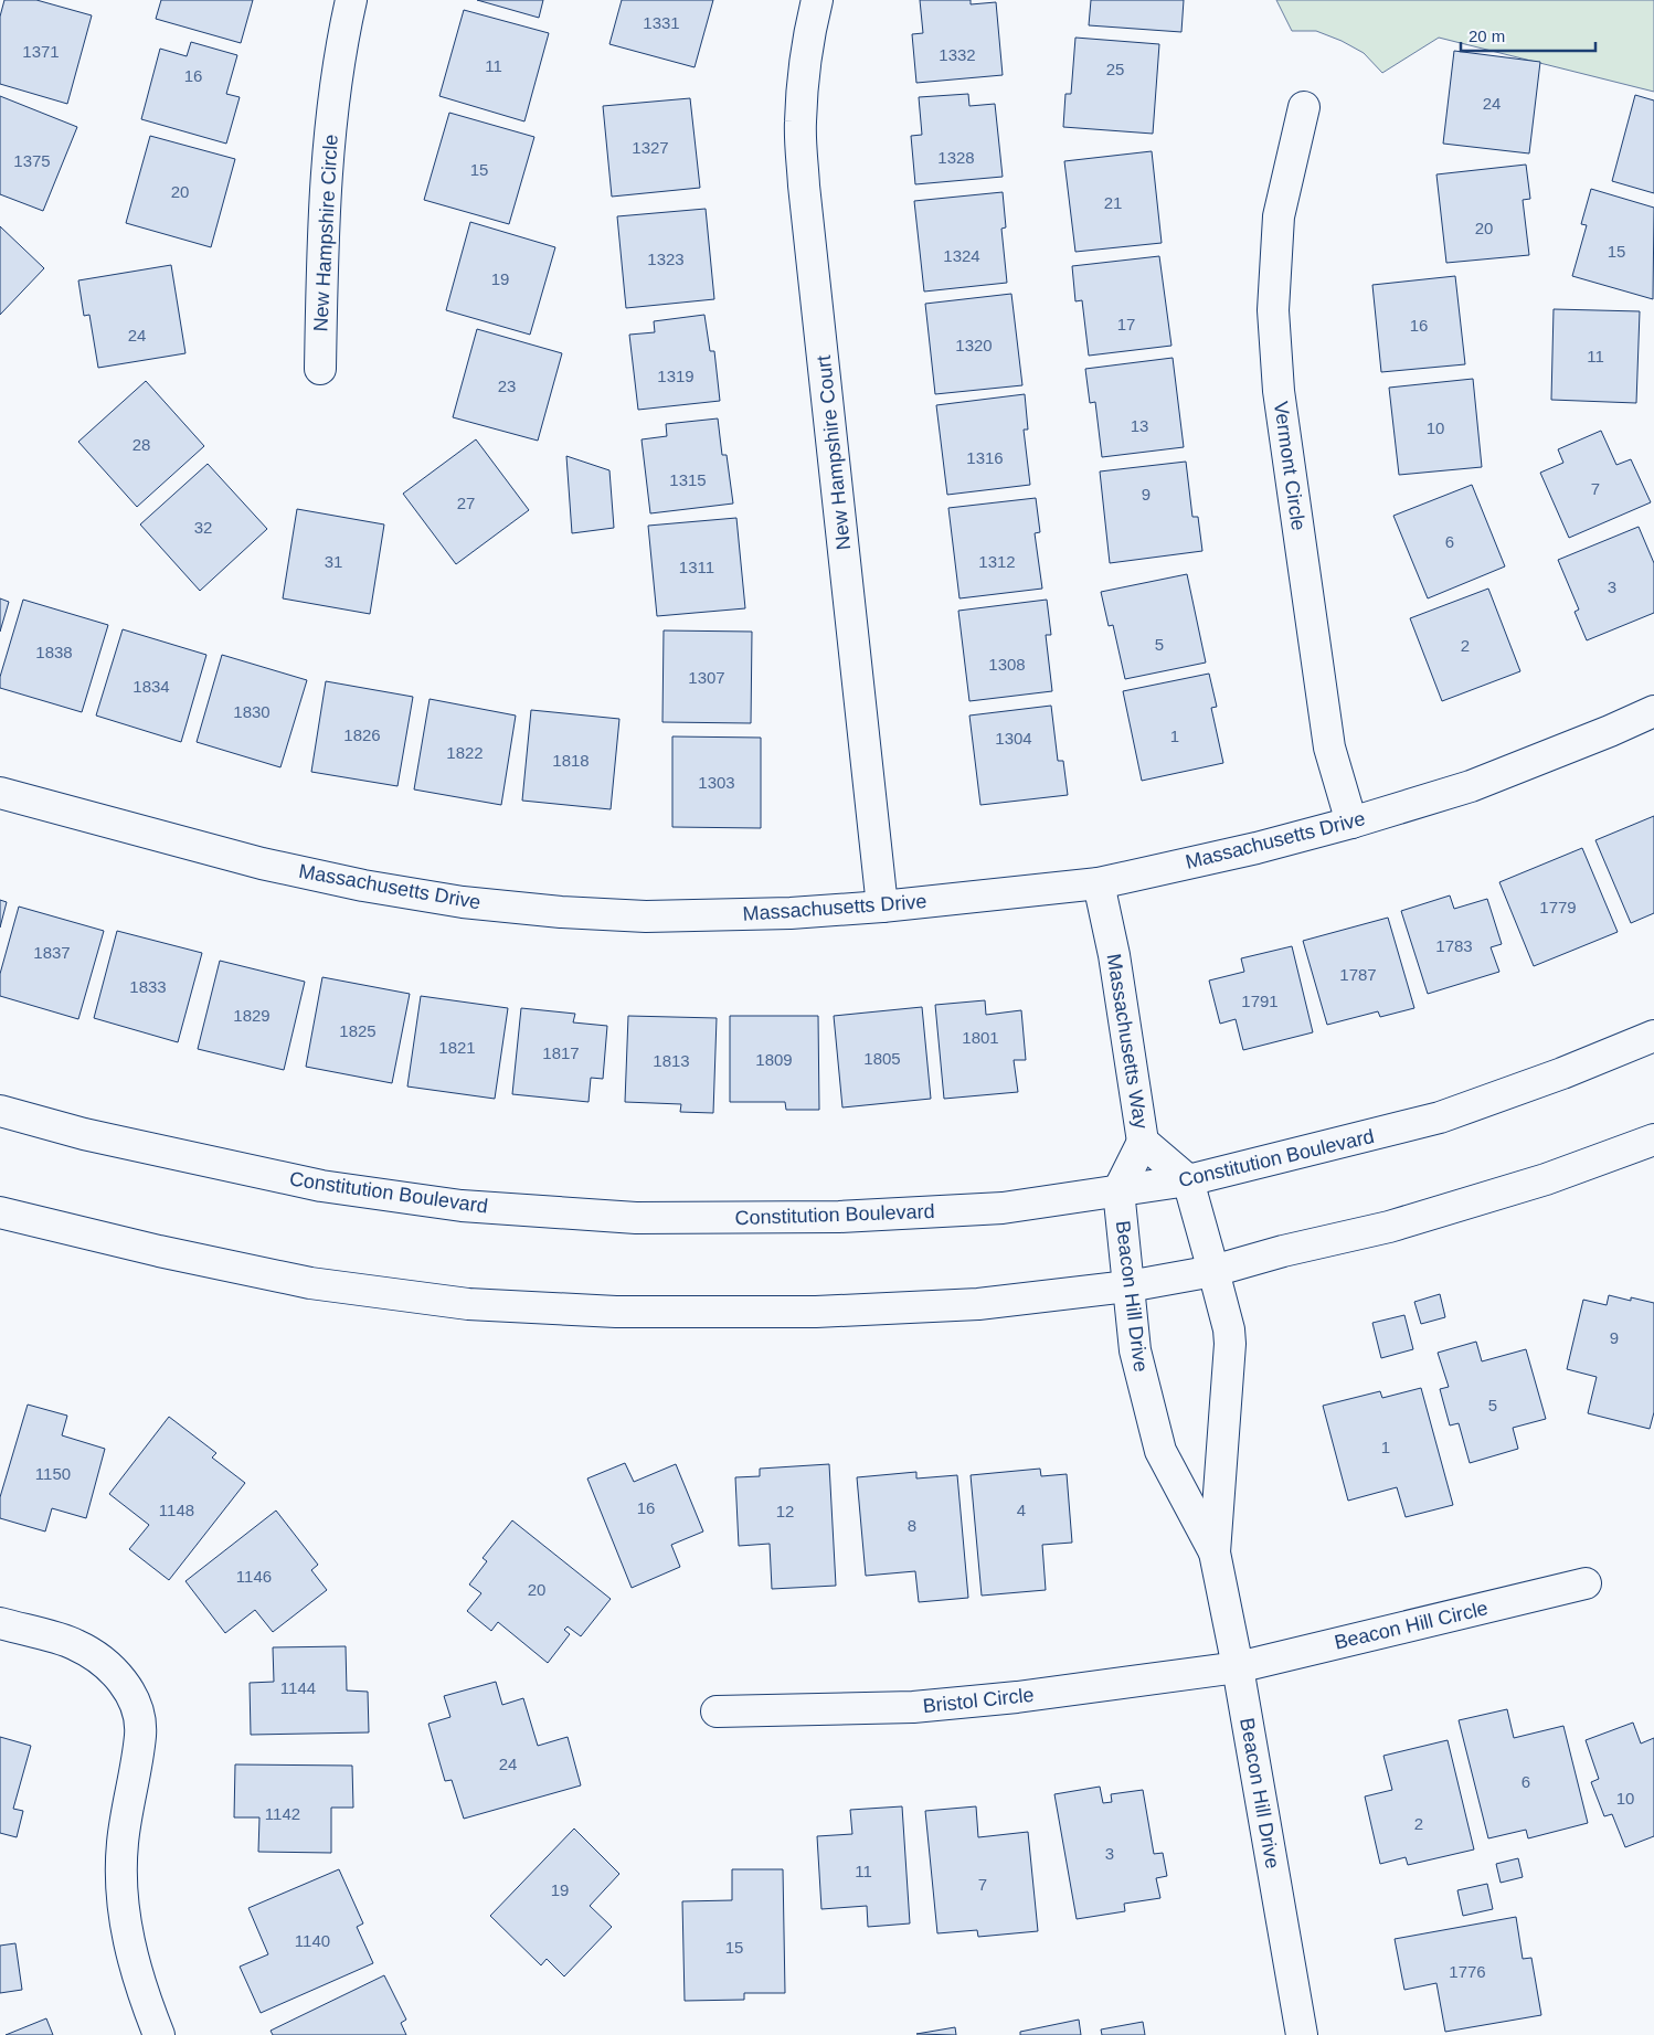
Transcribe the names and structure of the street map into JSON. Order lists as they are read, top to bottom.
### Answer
{
  "streets": {
    "street": [
      "New Hampshire Circle",
      "New Hampshire Court",
      "Vermont Circle",
      "Massachusetts Drive",
      "Massachusetts Way",
      "Constitution Boulevard",
      "Beacon Hill Drive",
      "Beacon Hill Circle",
      "Bristol Circle"
    ]
  },
  "crossings": [
    ["New Hampshire Court", "Massachusetts Drive"],
    ["Vermont Circle", "Massachusetts Drive"],
    ["Massachusetts Drive", "Massachusetts Way"],
    ["Massachusetts Way", "Constitution Boulevard"],
    ["Massachusetts Way", "Beacon Hill Drive"],
    ["Constitution Boulevard", "Beacon Hill Drive"],
    ["Beacon Hill Drive", "Beacon Hill Circle"],
    ["Beacon Hill Drive", "Bristol Circle"],
    ["Beacon Hill Circle", "Bristol Circle"]
  ],
  "house_numbers": [
    "1331",
    "1371",
    "1332",
    "11",
    "25",
    "16",
    "24",
    "1327",
    "1328",
    "1375",
    "15",
    "20",
    "21",
    "20",
    "15",
    "1324",
    "1323",
    "19",
    "17",
    "16",
    "24",
    "1320",
    "11",
    "1319",
    "23",
    "13",
    "10",
    "28",
    "1316",
    "1315",
    "7",
    "9",
    "27",
    "32",
    "6",
    "31",
    "1312",
    "1311",
    "3",
    "5",
    "2",
    "1838",
    "1308",
    "1307",
    "1834",
    "1830",
    "1826",
    "1",
    "1304",
    "1822",
    "1818",
    "1303",
    "1779",
    "1783",
    "1837",
    "1787",
    "1833",
    "1791",
    "1829",
    "1825",
    "1801",
    "1821",
    "1817",
    "1805",
    "1809",
    "1813",
    "9",
    "5",
    "1",
    "1150",
    "16",
    "1148",
    "4",
    "12",
    "8",
    "1146",
    "20",
    "1144",
    "24",
    "6",
    "10",
    "1142",
    "2",
    "3",
    "11",
    "7",
    "19",
    "1140",
    "15",
    "1776"
  ],
  "scale_bar": "20 m"
}
